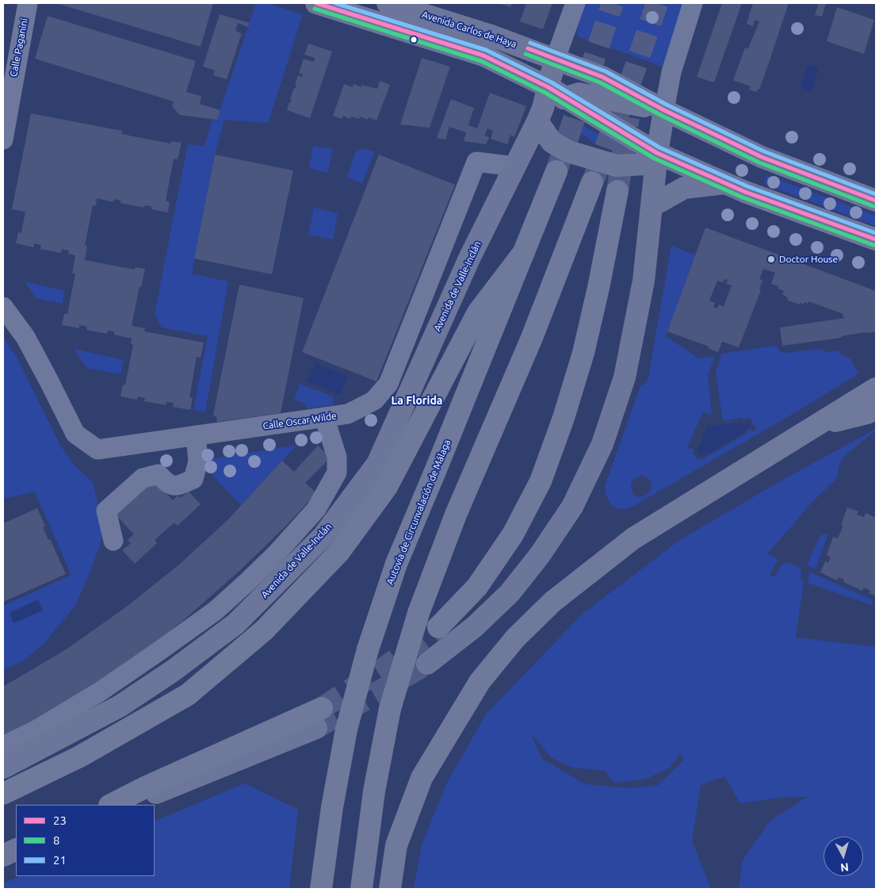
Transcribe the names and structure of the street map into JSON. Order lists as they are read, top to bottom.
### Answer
{
  "streets": {
    "highway": ["Autovía de Circunvalación de Málaga"],
    "main road": ["Avenida Carlos de Haya", "Avenida de Valle-Inclán"],
    "street": ["Calle Paganini", "Calle Oscar Wilde"]
  },
  "crossings": [
    ["Avenida de Valle-Inclán", "Calle Oscar Wilde"]
  ],
  "districts": ["La Florida"],
  "places": ["Doctor House"],
  "lines": ["transit line 23", "transit line 21", "transit line 8"],
  "legend": ["23", "8", "21"],
  "north": "bottom"
}
